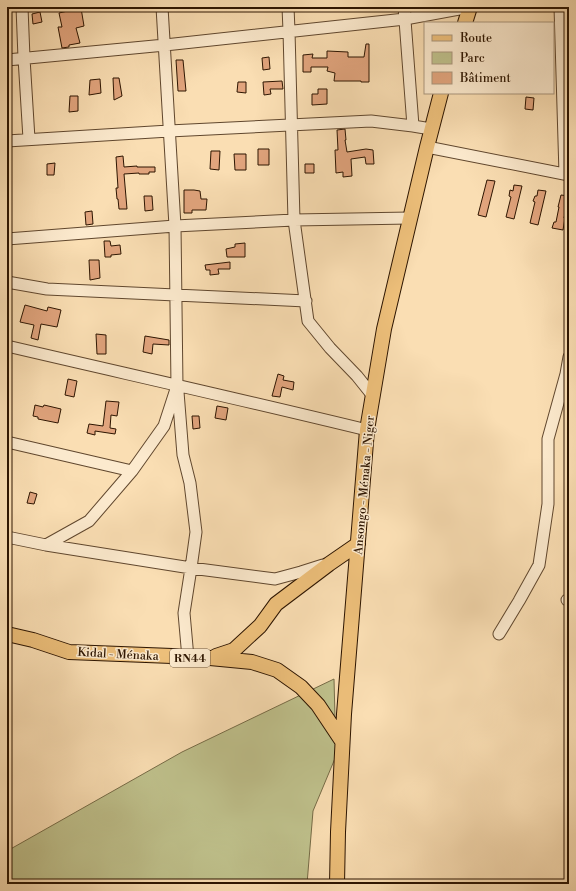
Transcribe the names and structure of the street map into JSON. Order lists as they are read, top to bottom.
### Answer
{
  "streets": {
    "main road": ["Ansongo - Ménaka - Niger", "Kidal - Ménaka", "RN44"]
  },
  "crossings": [
    ["Ansongo - Ménaka - Niger", "Kidal - Ménaka"],
    ["Ansongo - Ménaka - Niger", "RN44"],
    ["Kidal - Ménaka", "RN44"]
  ],
  "legend": ["Route", "Parc", "Bâtiment"]
}
